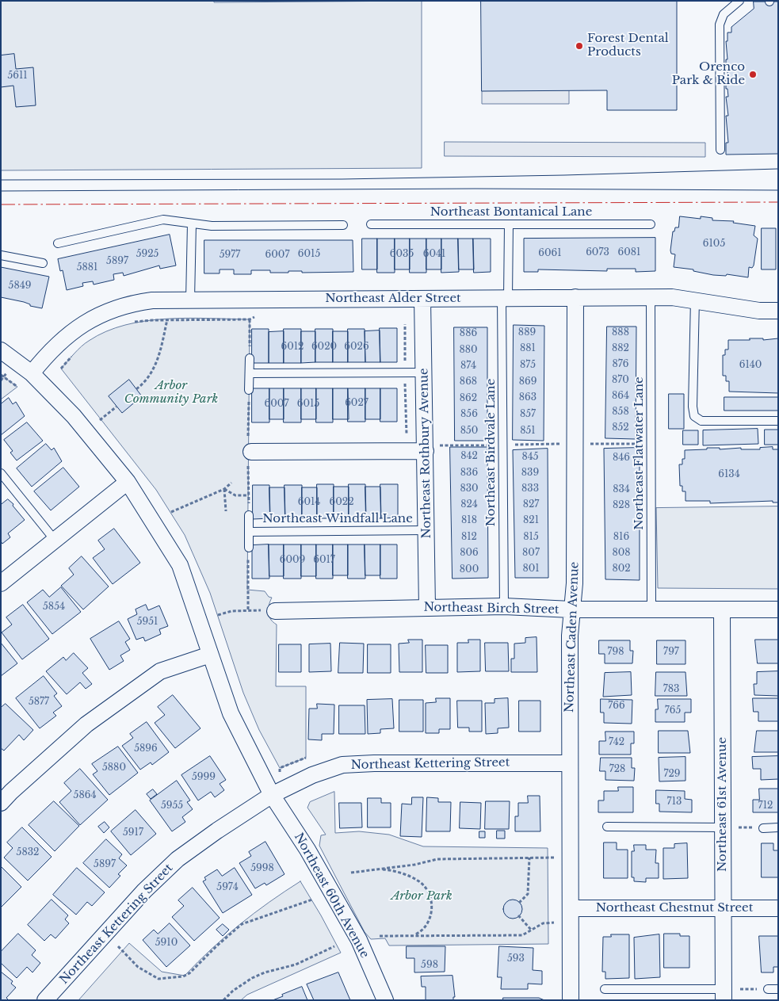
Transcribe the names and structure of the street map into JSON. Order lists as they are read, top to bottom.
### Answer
{
  "streets": {
    "street": [
      "Northeast Alder Street",
      "Northeast Rothbury Avenue",
      "Northeast Birch Street",
      "Northeast Caden Avenue",
      "Northeast Kettering Street",
      "Northeast 61st Avenue",
      "Northeast 60th Avenue",
      "Northeast Chestnut Street"
    ],
    "lane": [
      "Northeast Bontanical Lane",
      "Northeast Birdvale Lane",
      "Northeast Flatwater Lane",
      "Northeast Windfall Lane"
    ]
  },
  "crossings": [
    ["Northeast Bontanical Lane", "Northeast Birdvale Lane"],
    ["Northeast Alder Street", "Northeast Birdvale Lane"],
    ["Northeast Alder Street", "Northeast Rothbury Avenue"],
    ["Northeast Alder Street", "Northeast Flatwater Lane"],
    ["Northeast Alder Street", "Northeast Caden Avenue"],
    ["Northeast Alder Street", "Northeast 60th Avenue"],
    ["Northeast Birdvale Lane", "Northeast Birch Street"],
    ["Northeast Rothbury Avenue", "Northeast Windfall Lane"],
    ["Northeast Rothbury Avenue", "Northeast Birch Street"],
    ["Northeast Flatwater Lane", "Northeast Birch Street"],
    ["Northeast Birch Street", "Northeast Caden Avenue"],
    ["Northeast Birch Street", "Northeast 61st Avenue"],
    ["Northeast Caden Avenue", "Northeast Kettering Street"],
    ["Northeast Caden Avenue", "Northeast Chestnut Street"],
    ["Northeast Kettering Street", "Northeast 60th Avenue"],
    ["Northeast 61st Avenue", "Northeast Chestnut Street"]
  ],
  "parks": ["Arbor Community Park", "Arbor Park"],
  "places": ["Forest Dental Products", "Orenco Park & Ride"],
  "house_numbers": [
    "5611",
    "6105",
    "6073",
    "6081",
    "6061",
    "5925",
    "6015",
    "6035",
    "6041",
    "5977",
    "6007",
    "5897",
    "5881",
    "5849",
    "889",
    "888",
    "886",
    "6012",
    "6020",
    "6026",
    "881",
    "882",
    "880",
    "876",
    "875",
    "6140",
    "874",
    "870",
    "868",
    "869",
    "864",
    "863",
    "862",
    "6027",
    "6007",
    "6015",
    "858",
    "856",
    "857",
    "852",
    "850",
    "851",
    "842",
    "845",
    "846",
    "836",
    "839",
    "6134",
    "830",
    "833",
    "834",
    "6014",
    "6022",
    "824",
    "827",
    "828",
    "818",
    "821",
    "812",
    "815",
    "816",
    "806",
    "807",
    "808",
    "6009",
    "6017",
    "801",
    "802",
    "800",
    "5854",
    "5951",
    "798",
    "797",
    "783",
    "5877",
    "766",
    "765",
    "742",
    "5896",
    "5880",
    "728",
    "729",
    "5999",
    "5864",
    "713",
    "5955",
    "712",
    "5917",
    "5832",
    "5897",
    "5998",
    "5974",
    "5910",
    "593",
    "598"
  ]
}
